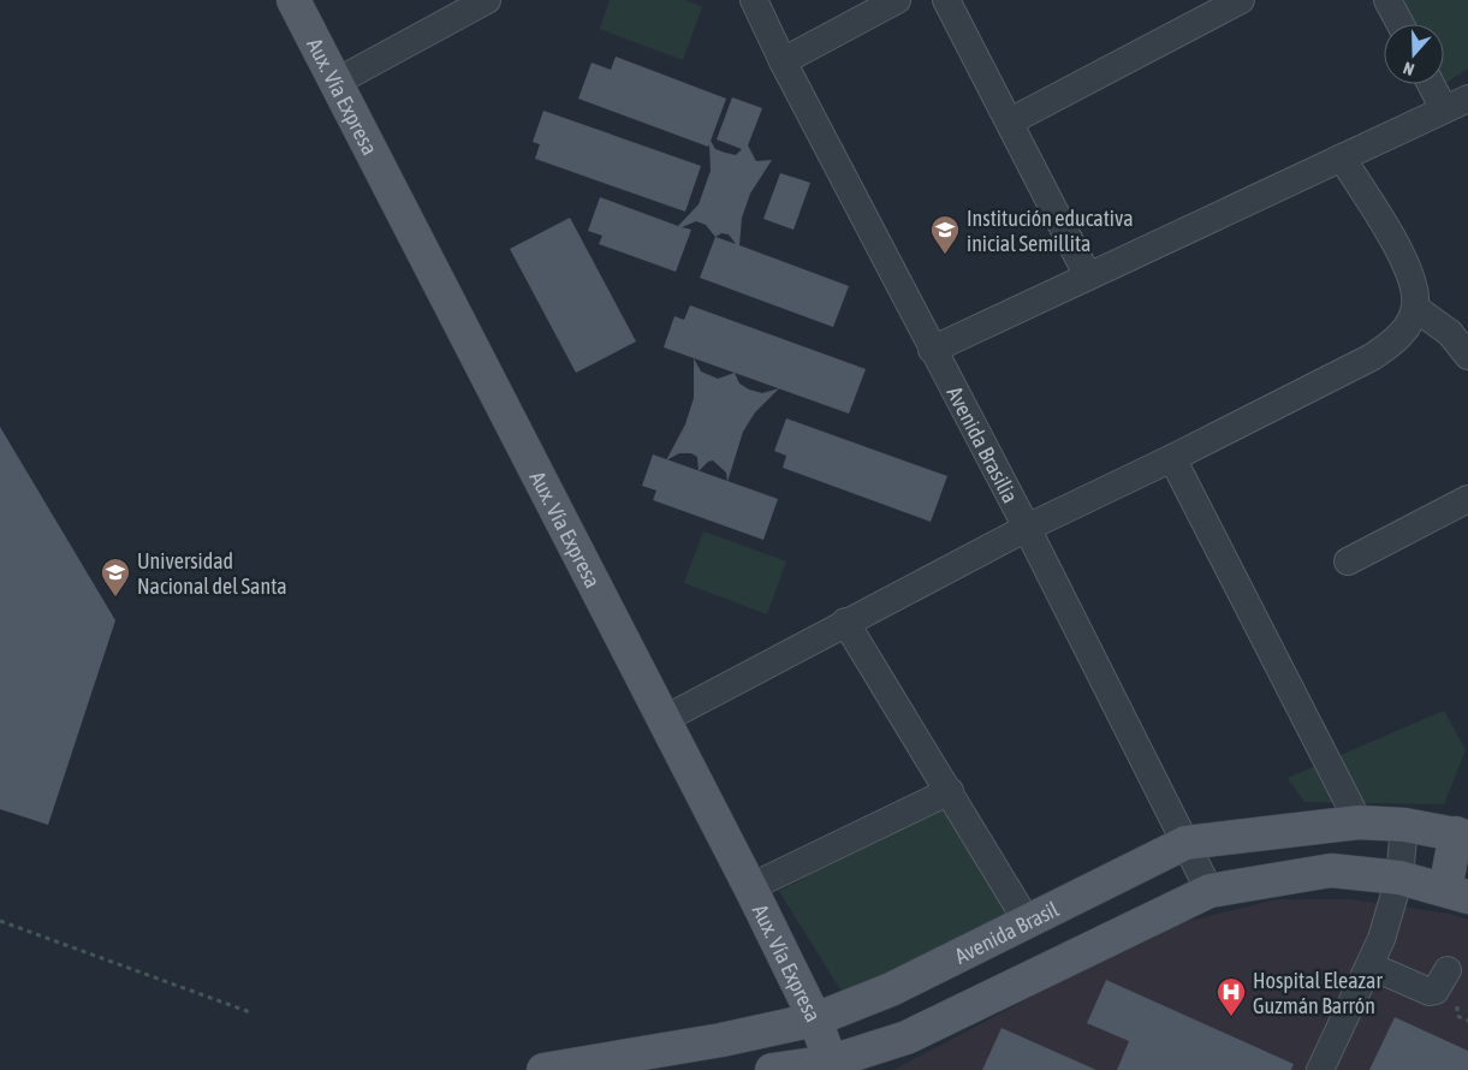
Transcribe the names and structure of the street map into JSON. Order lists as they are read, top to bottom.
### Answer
{
  "streets": {
    "main road": ["Aux. Vía Expresa", "Avenida Brasil"],
    "street": ["Avenida Brasilia"]
  },
  "crossings": [
    ["Aux. Vía Expresa", "Avenida Brasil"],
    ["Avenida Brasilia", "Avenida Brasil"]
  ],
  "places": {
    "school or university": ["Institución educativa inicial Semillita", "Universidad Nacional del Santa"],
    "hospital": ["Hospital Eleazar Guzmán Barrón"]
  },
  "north": "bottom"
}
